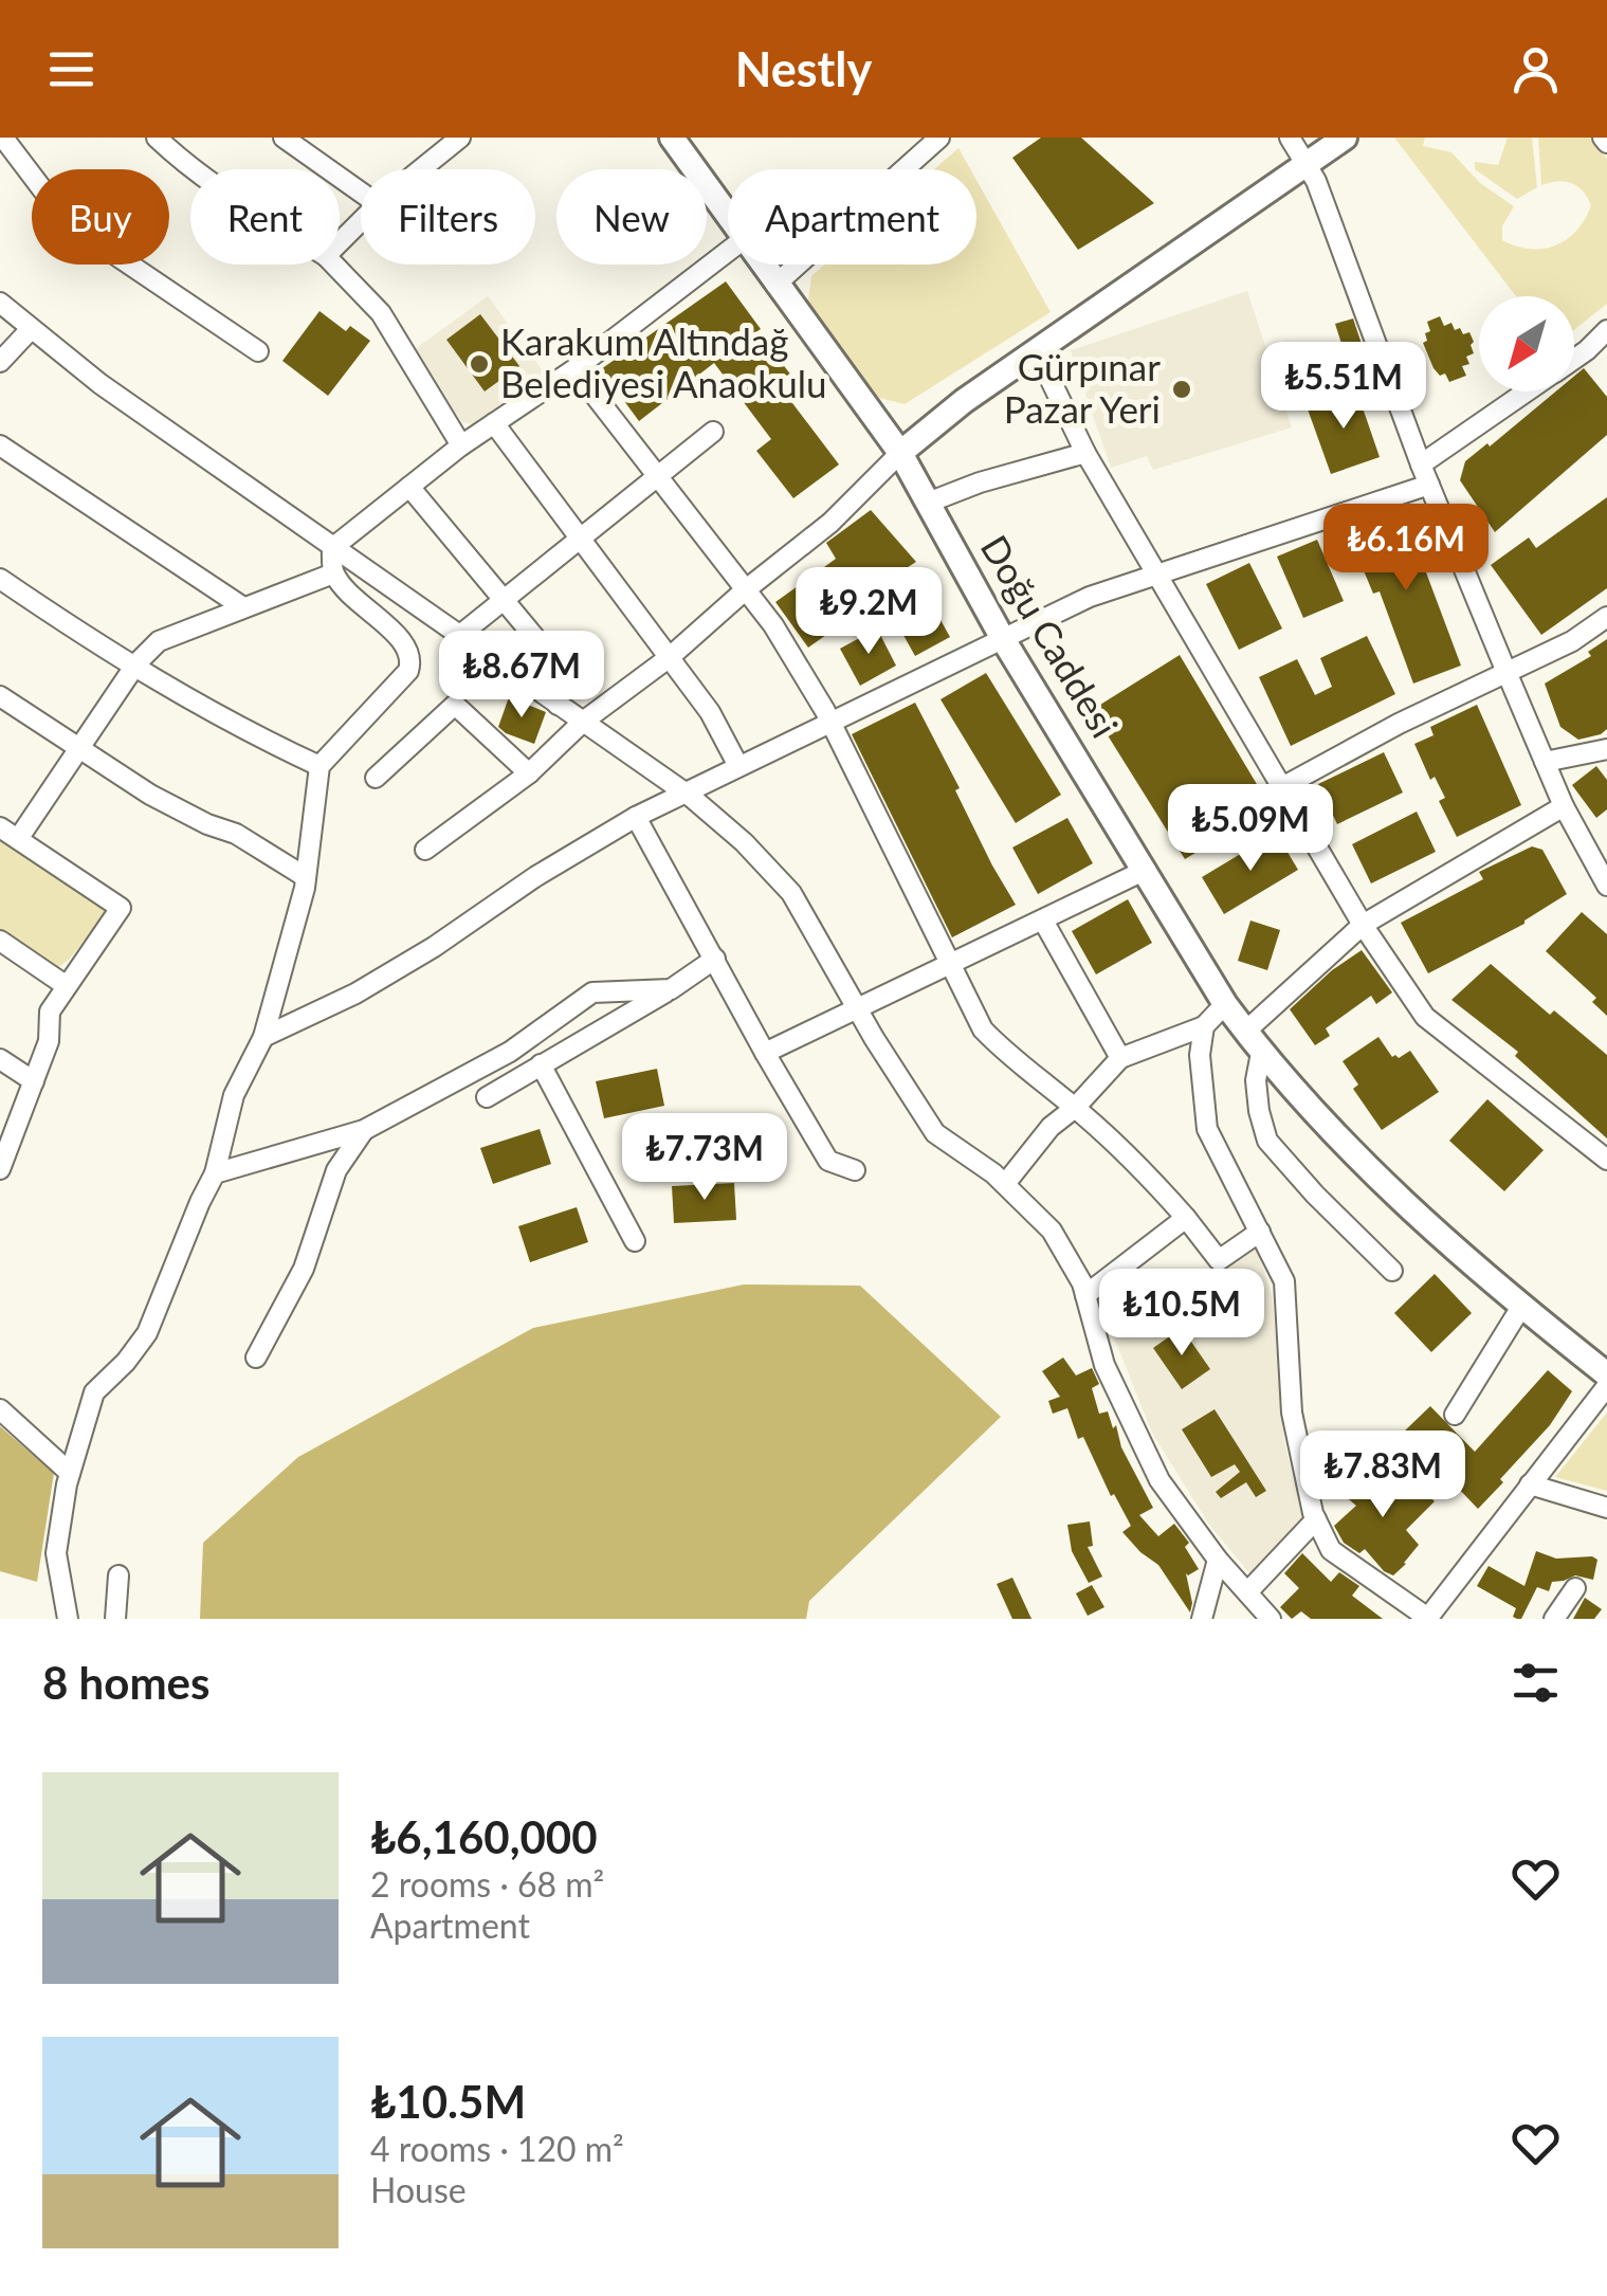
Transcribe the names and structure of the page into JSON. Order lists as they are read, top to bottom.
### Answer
{
  "streets": {
    "street": ["Doğu Caddesi"]
  },
  "places": ["Karakum Altındağ Belediyesi Anaokulu", "Gürpınar Pazar Yeri"],
  "north": "bottom left",
  "page": {
    "header": "Nestly",
    "chip": [
      "Buy",
      "Rent",
      "Filters",
      "New",
      "Apartment"
    ],
    "price": [
      "₺5.51M",
      "₺6.16M",
      "₺9.2M",
      "₺8.67M",
      "₺5.09M",
      "₺7.73M",
      "₺10.5M",
      "₺7.83M"
    ],
    "heading": "8 homes",
    "list": [
      {
        "name": "₺6,160,000",
        "note": "2 rooms · 68 m² · Apartment"
      },
      {
        "name": "₺10.5M",
        "note": "4 rooms · 120 m² · House"
      }
    ]
  }
}
